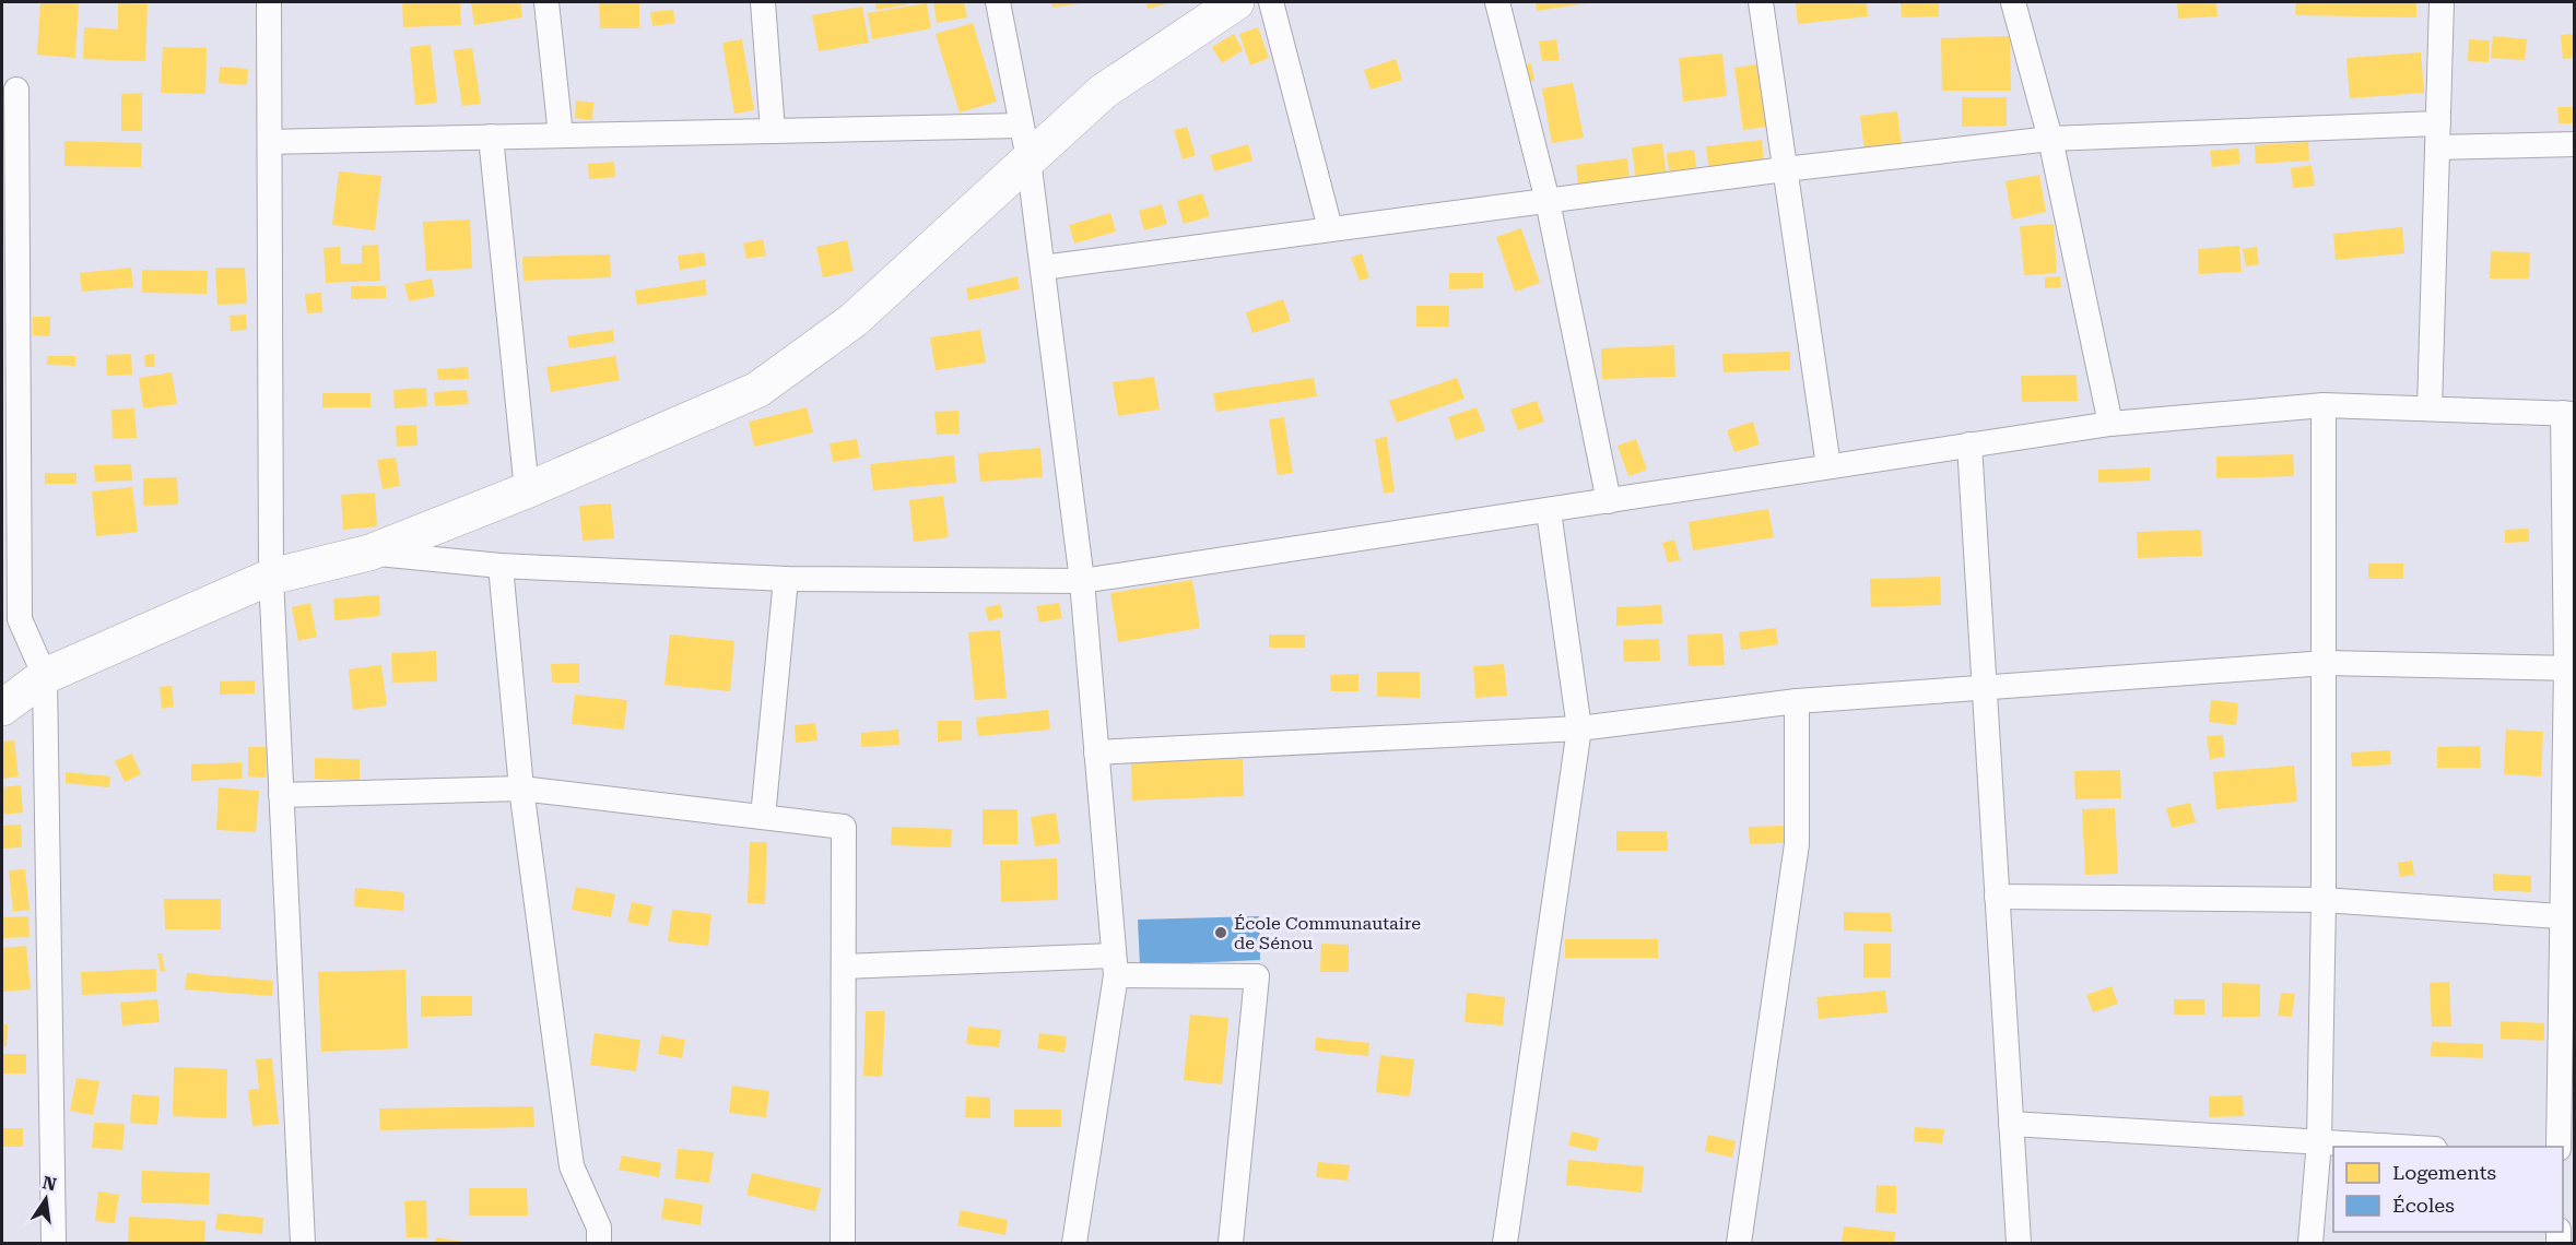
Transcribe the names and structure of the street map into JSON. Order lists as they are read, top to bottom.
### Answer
{
  "places": ["École Communautaire de Sénou"],
  "legend": ["Logements", "Écoles"],
  "north": "top"
}
